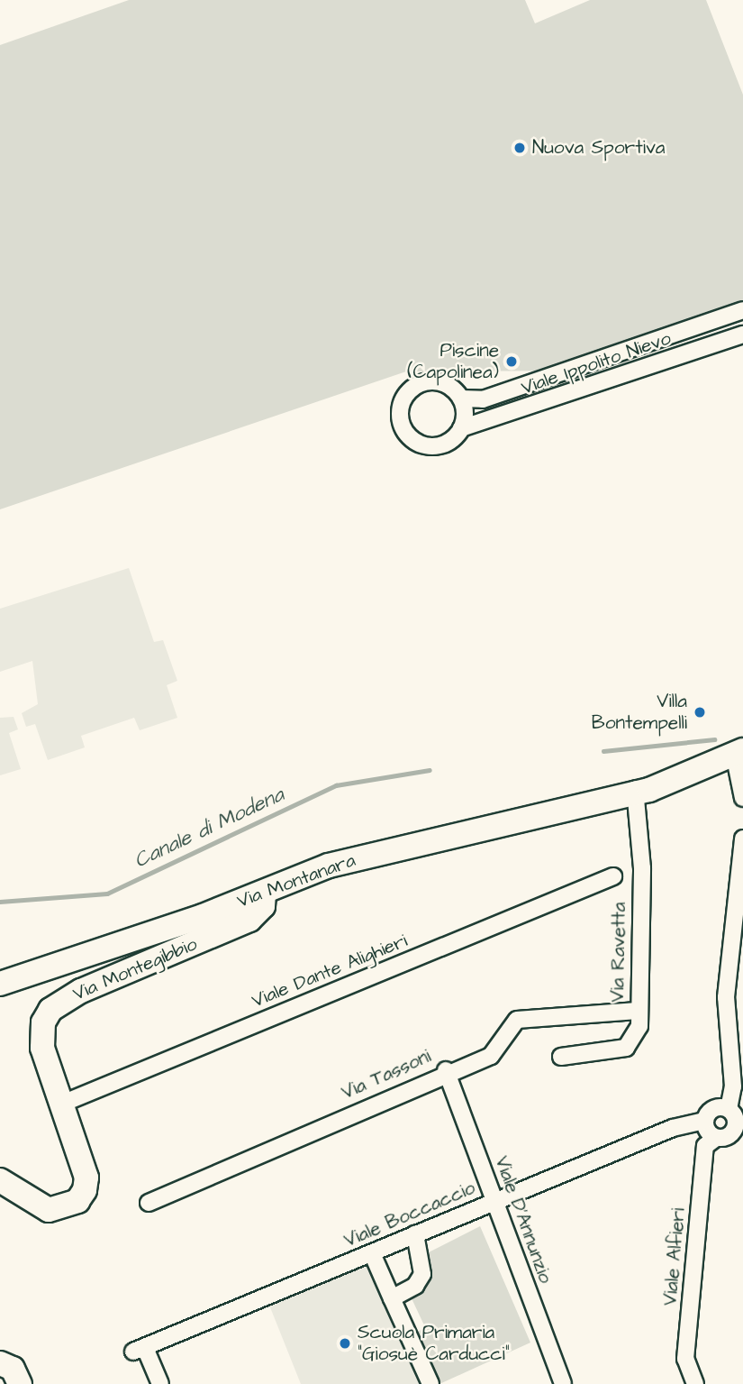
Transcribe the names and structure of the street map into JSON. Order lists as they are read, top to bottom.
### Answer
{
  "streets": {
    "main road": ["Via Montanara", "Via Montegibbio"],
    "street": [
      "Viale Ippolito Nievo",
      "Via Ravetta",
      "Viale Dante Alighieri",
      "Via Tassoni",
      "Viale Boccaccio",
      "Viale D'Annunzio",
      "Viale Alfieri"
    ]
  },
  "crossings": [
    ["Via Montanara", "Via Ravetta"],
    ["Via Montanara", "Via Montegibbio"],
    ["Via Ravetta", "Via Tassoni"],
    ["Via Montegibbio", "Viale Dante Alighieri"],
    ["Via Tassoni", "Viale D'Annunzio"],
    ["Viale Boccaccio", "Viale D'Annunzio"]
  ],
  "water": ["Canale di Modena"],
  "places": [
    "Nuova Sportiva",
    "Piscine (Capolinea)",
    "Villa Bontempelli",
    "Scuola Primaria “Giosuè Carducci”"
  ]
}
